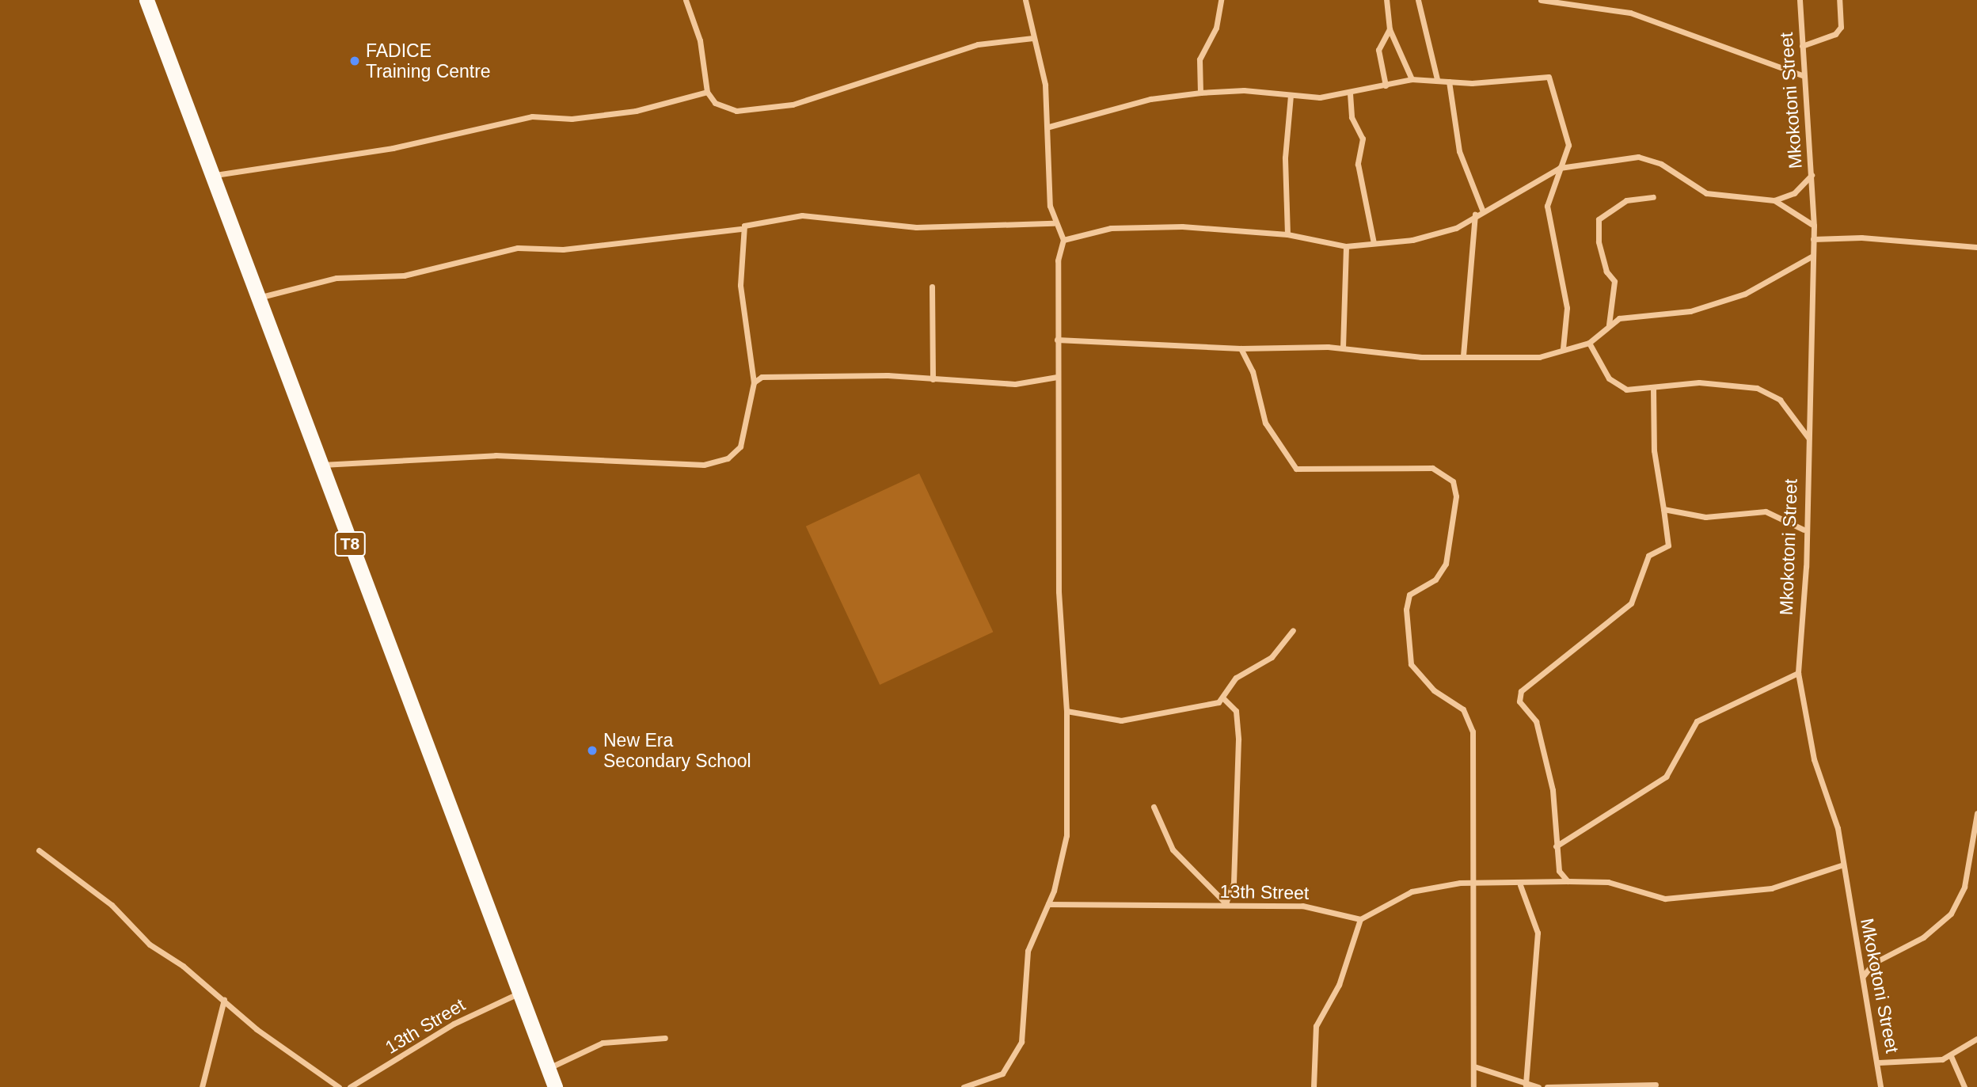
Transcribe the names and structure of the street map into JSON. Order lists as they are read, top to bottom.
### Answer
{
  "streets": {
    "highway": ["T8"],
    "street": ["Mkokotoni Street", "13th Street"]
  },
  "crossings": [
    ["T8", "13th Street"]
  ],
  "places": ["FADICE Training Centre", "New Era Secondary School"]
}
